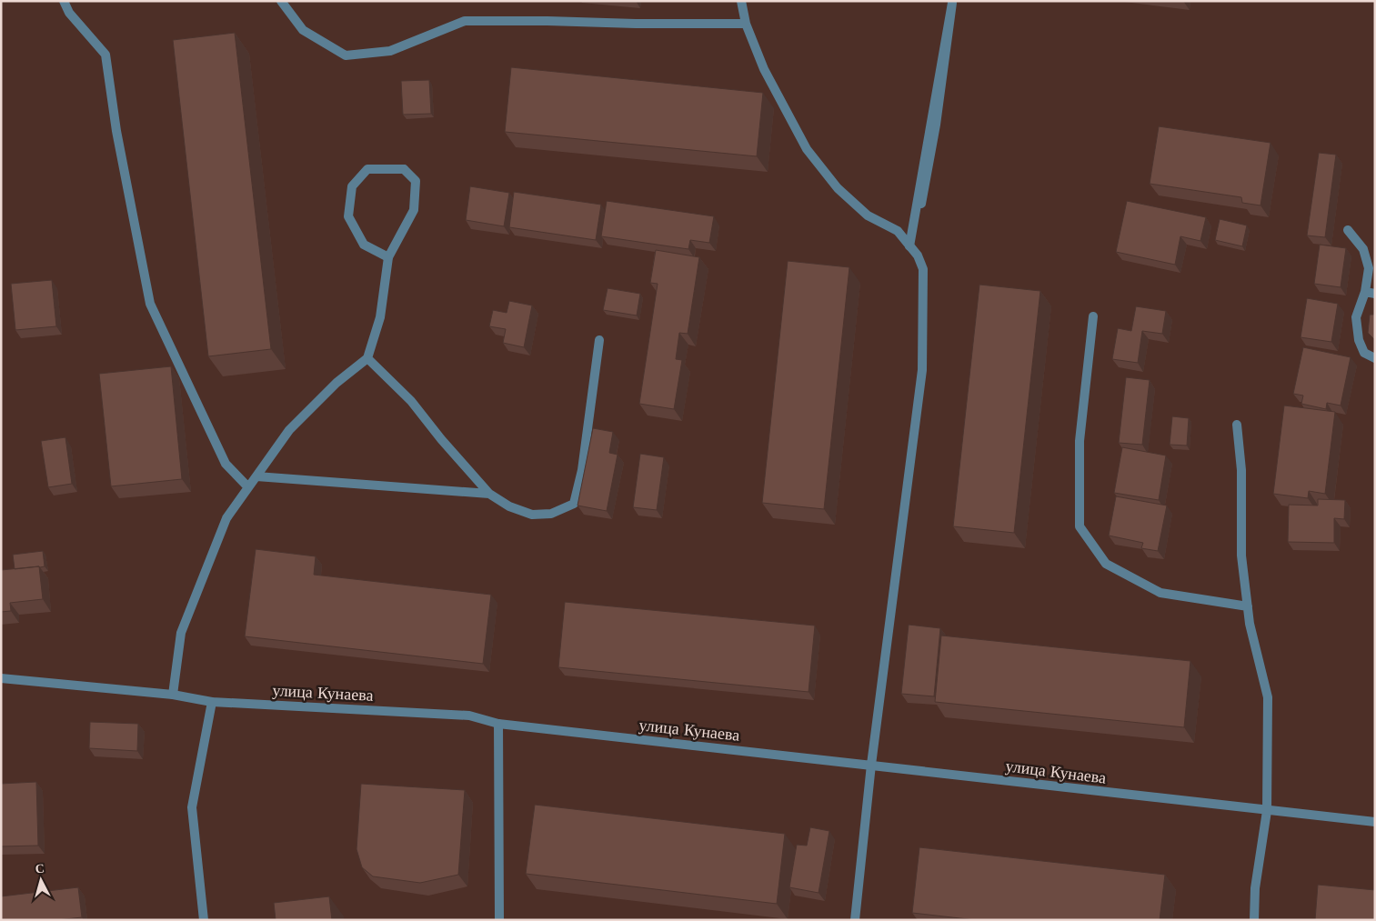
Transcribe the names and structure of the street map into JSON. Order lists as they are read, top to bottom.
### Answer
{
  "streets": {
    "street": ["улица Кунаева"]
  },
  "north": "top"
}
